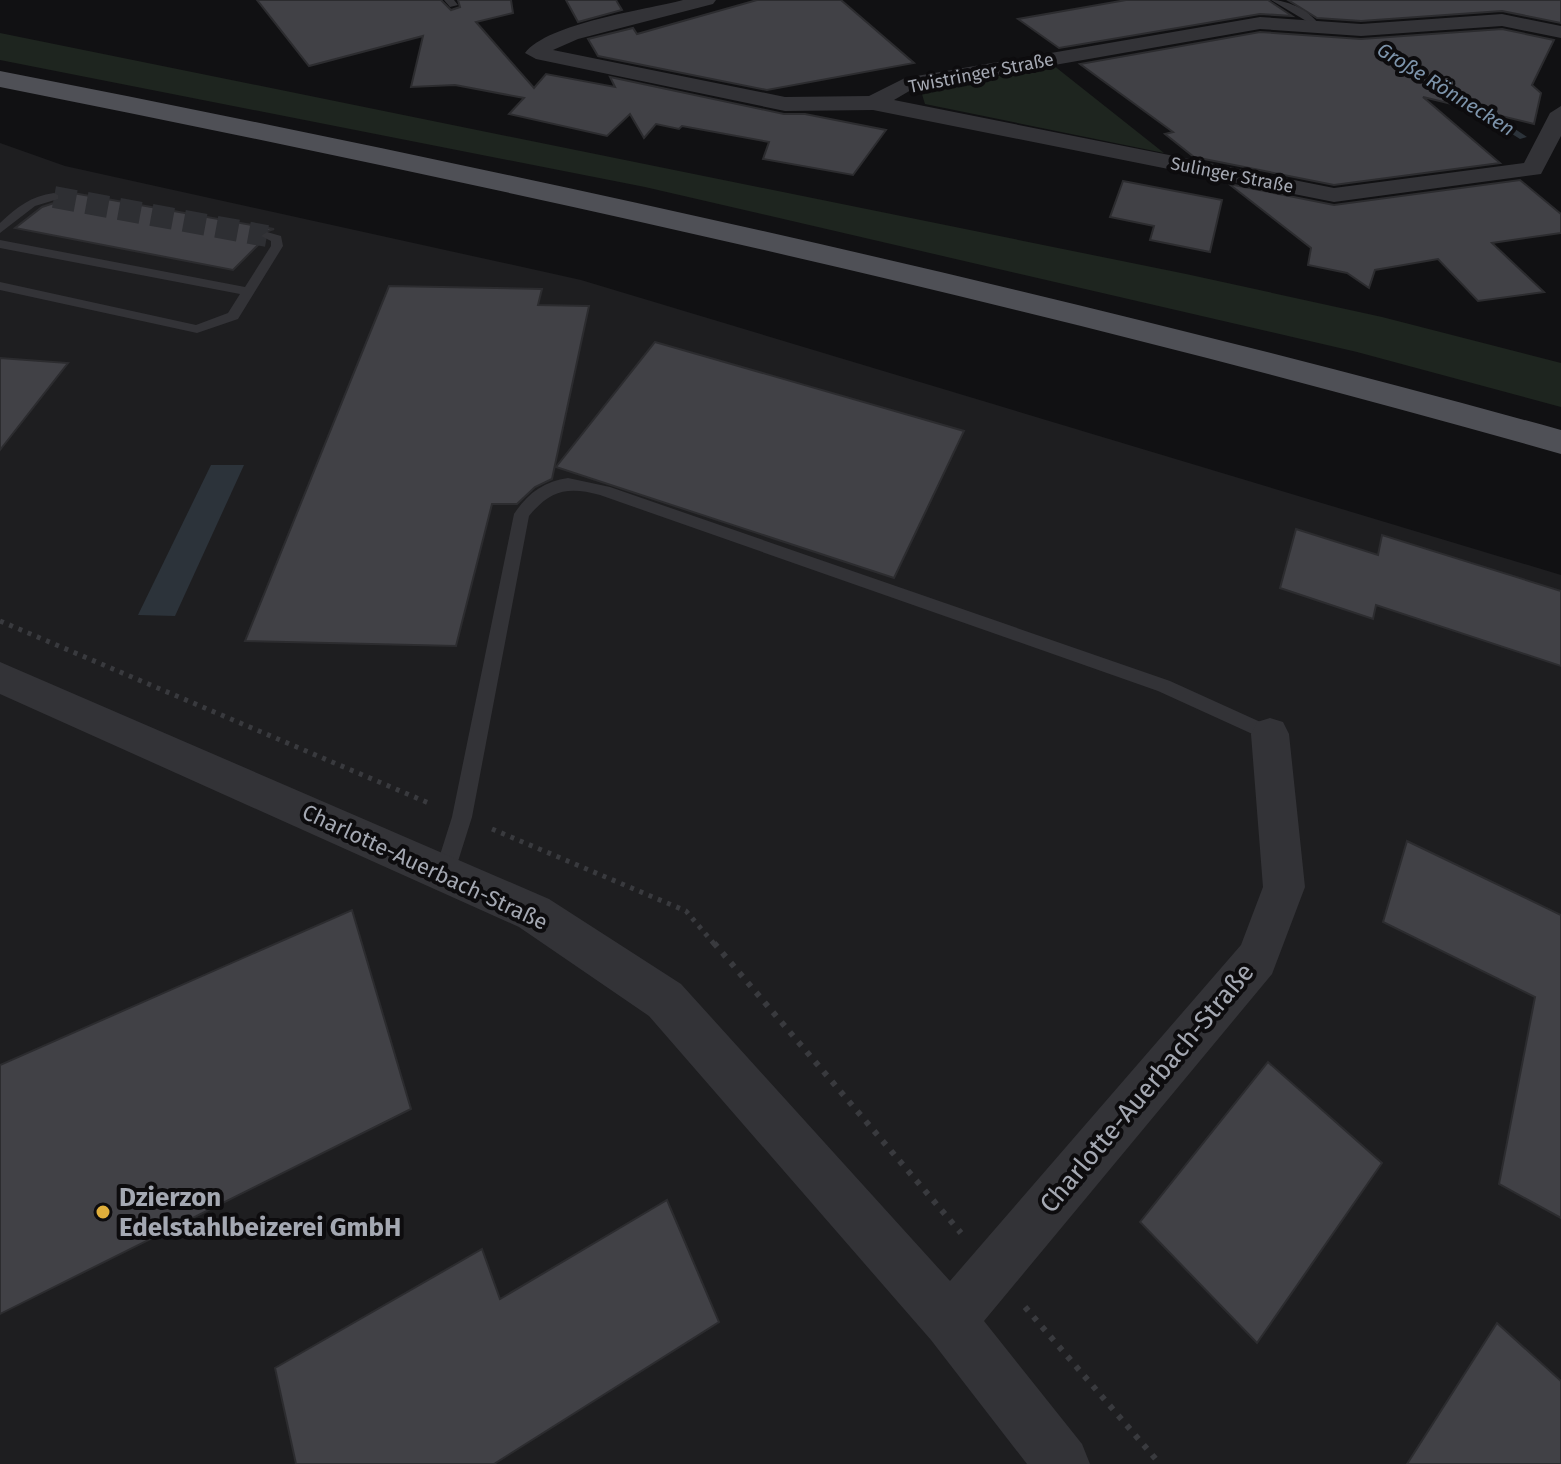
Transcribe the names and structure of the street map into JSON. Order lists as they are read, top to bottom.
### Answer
{
  "streets": {
    "street": ["Twistringer Straße", "Sulinger Straße", "Charlotte-Auerbach-Straße"]
  },
  "crossings": [
    ["Twistringer Straße", "Sulinger Straße"]
  ],
  "water": ["Große Rönnecken"],
  "places": ["Dzierzon Edelstahlbeizerei GmbH"]
}
